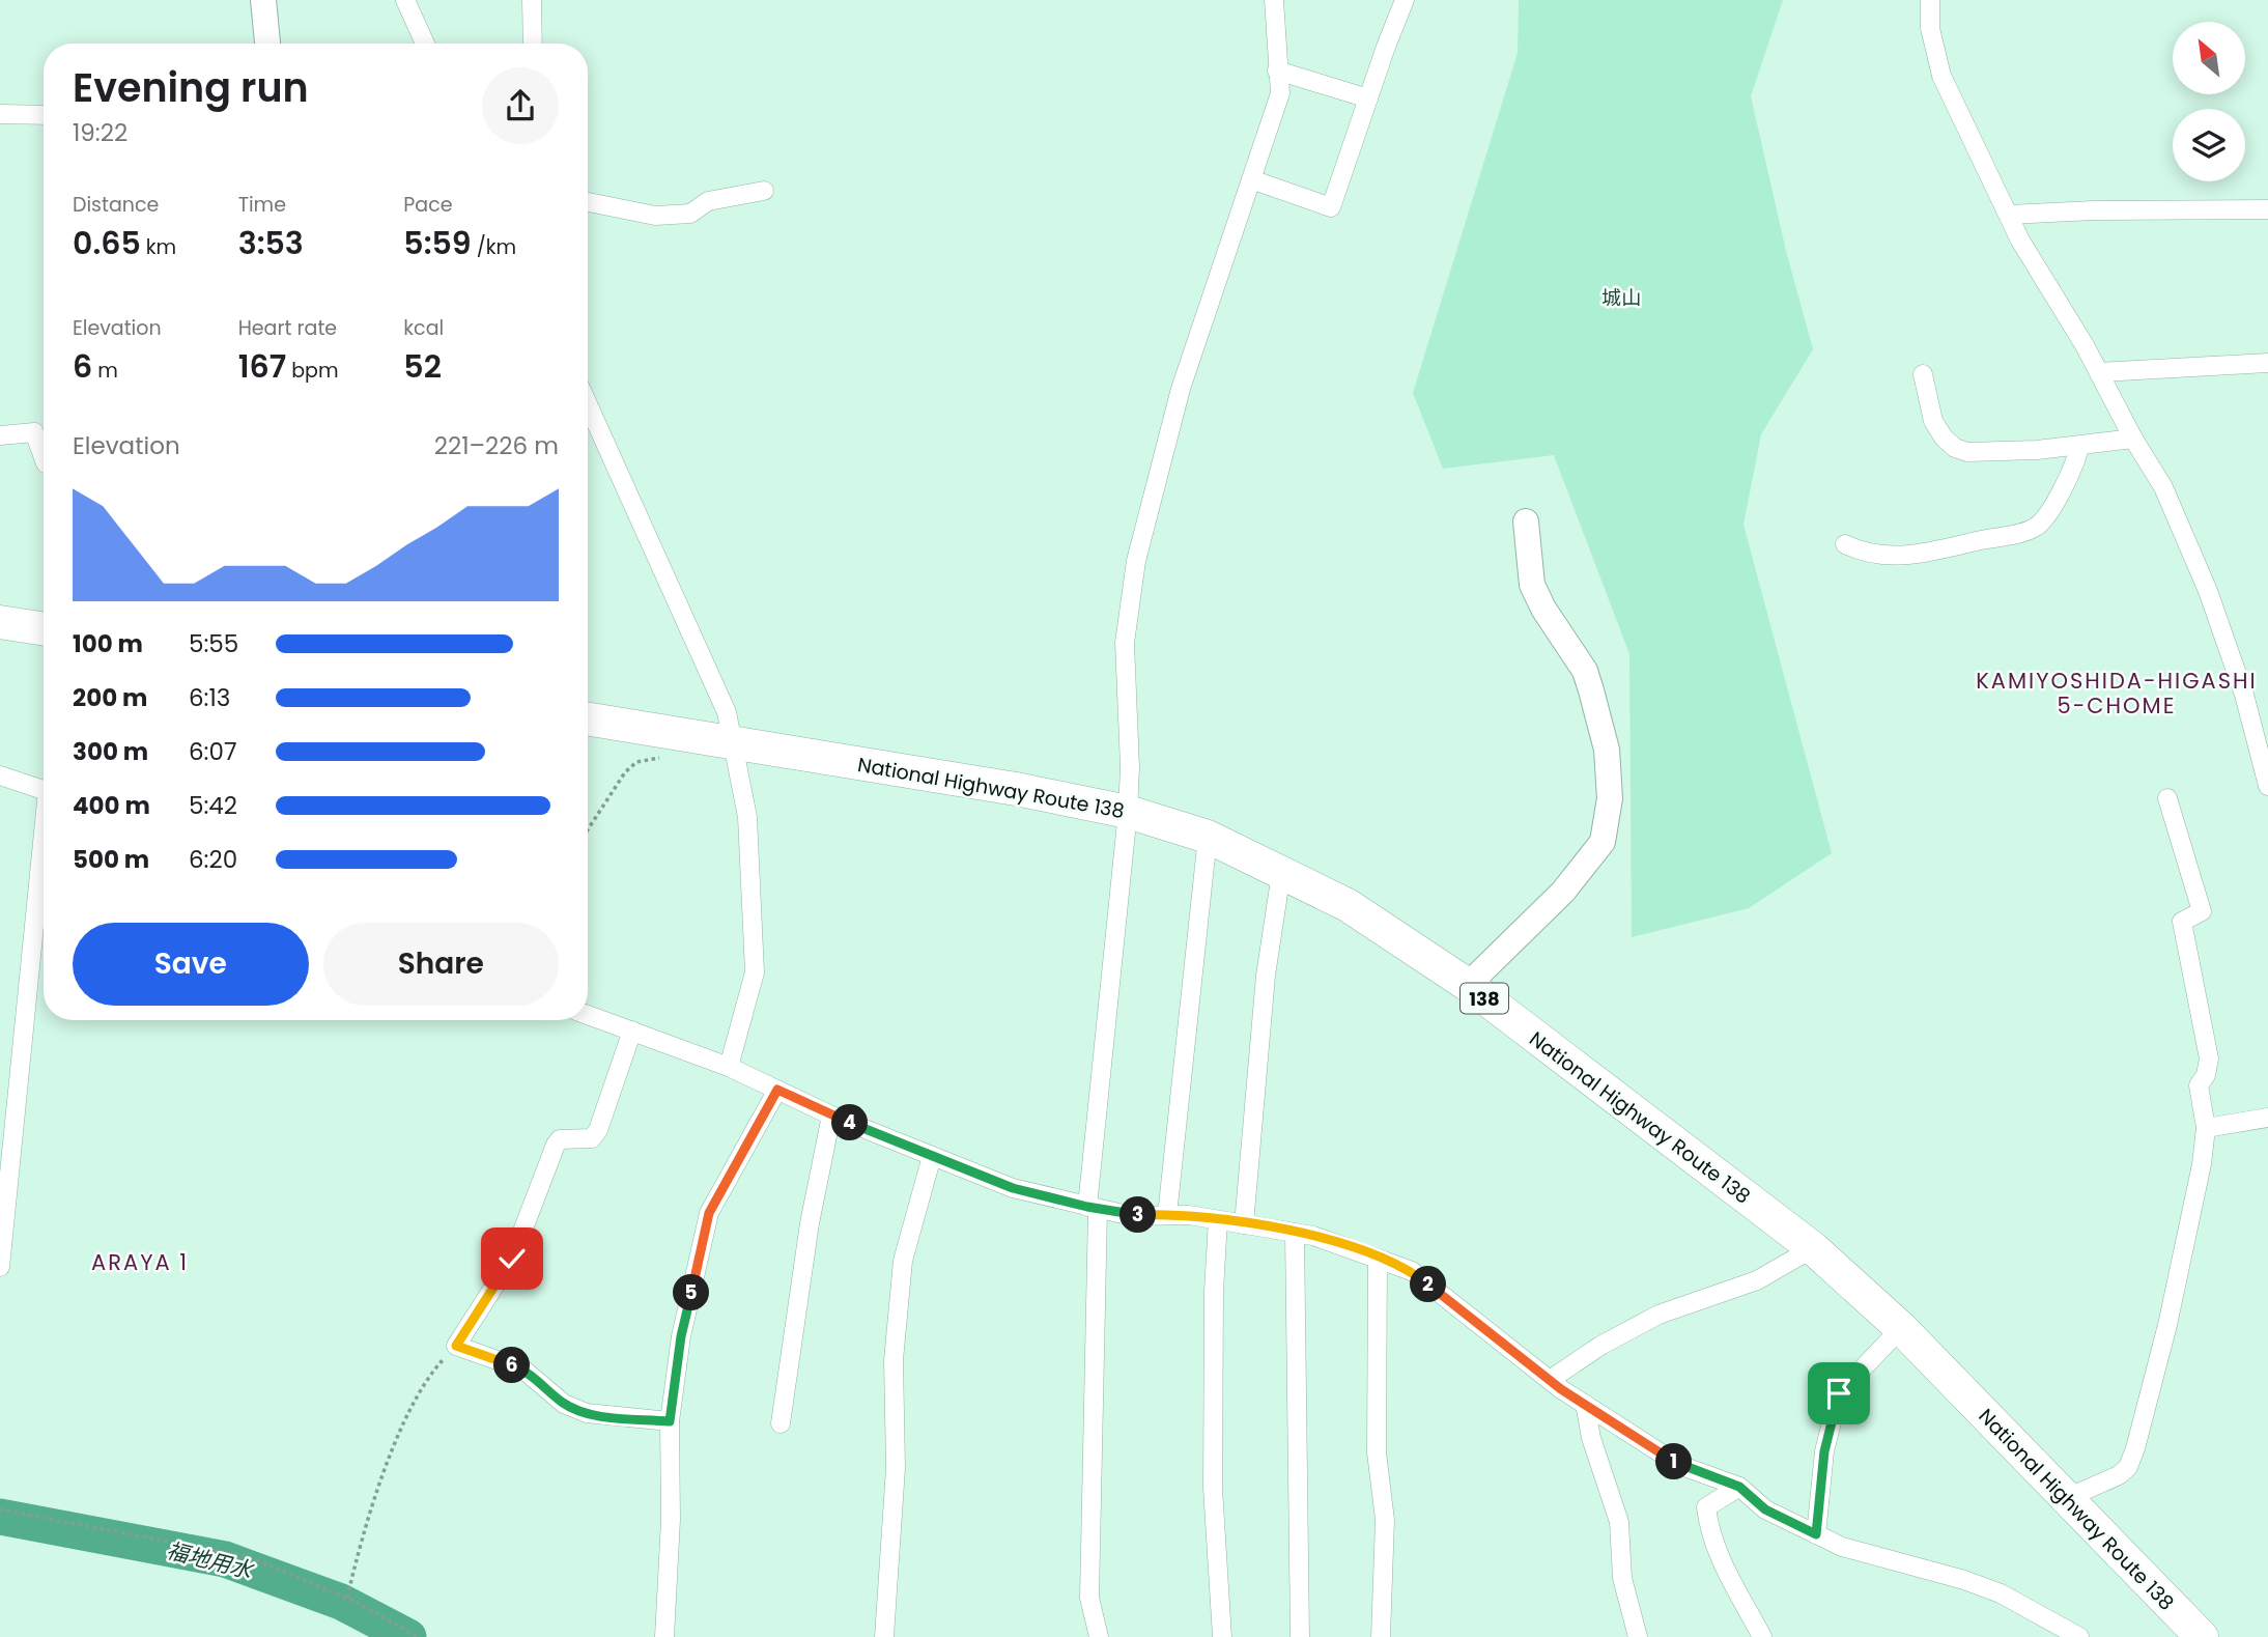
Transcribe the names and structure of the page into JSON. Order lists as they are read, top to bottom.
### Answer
{
  "streets": {
    "highway": ["National Highway Route 138", "138"]
  },
  "districts": ["KAMIYOSHIDA-HIGASHI 5-CHOME", "ARAYA 1"],
  "water": ["福地用水"],
  "parks": ["城山"],
  "north": "top left",
  "page": {
    "heading": ["Evening run", "19:22"],
    "stats": [
      ["Distance", "0.65 km"],
      ["Time", "3:53"],
      ["Pace", "5:59 /km"],
      ["Elevation", "6 m"],
      ["Heart rate", "167 bpm"],
      ["kcal", "52"]
    ],
    "chart": ["Elevation", "221–226 m"],
    "list": [
      {
        "name": "100 m",
        "note": "5:55"
      },
      {
        "name": "200 m",
        "note": "6:13"
      },
      {
        "name": "300 m",
        "note": "6:07"
      },
      {
        "name": "400 m",
        "note": "5:42"
      },
      {
        "name": "500 m",
        "note": "6:20"
      }
    ],
    "buttons": ["Save", "Share"],
    "pins": [
      "4",
      "3",
      "2",
      "5",
      "6",
      "1"
    ]
  }
}
